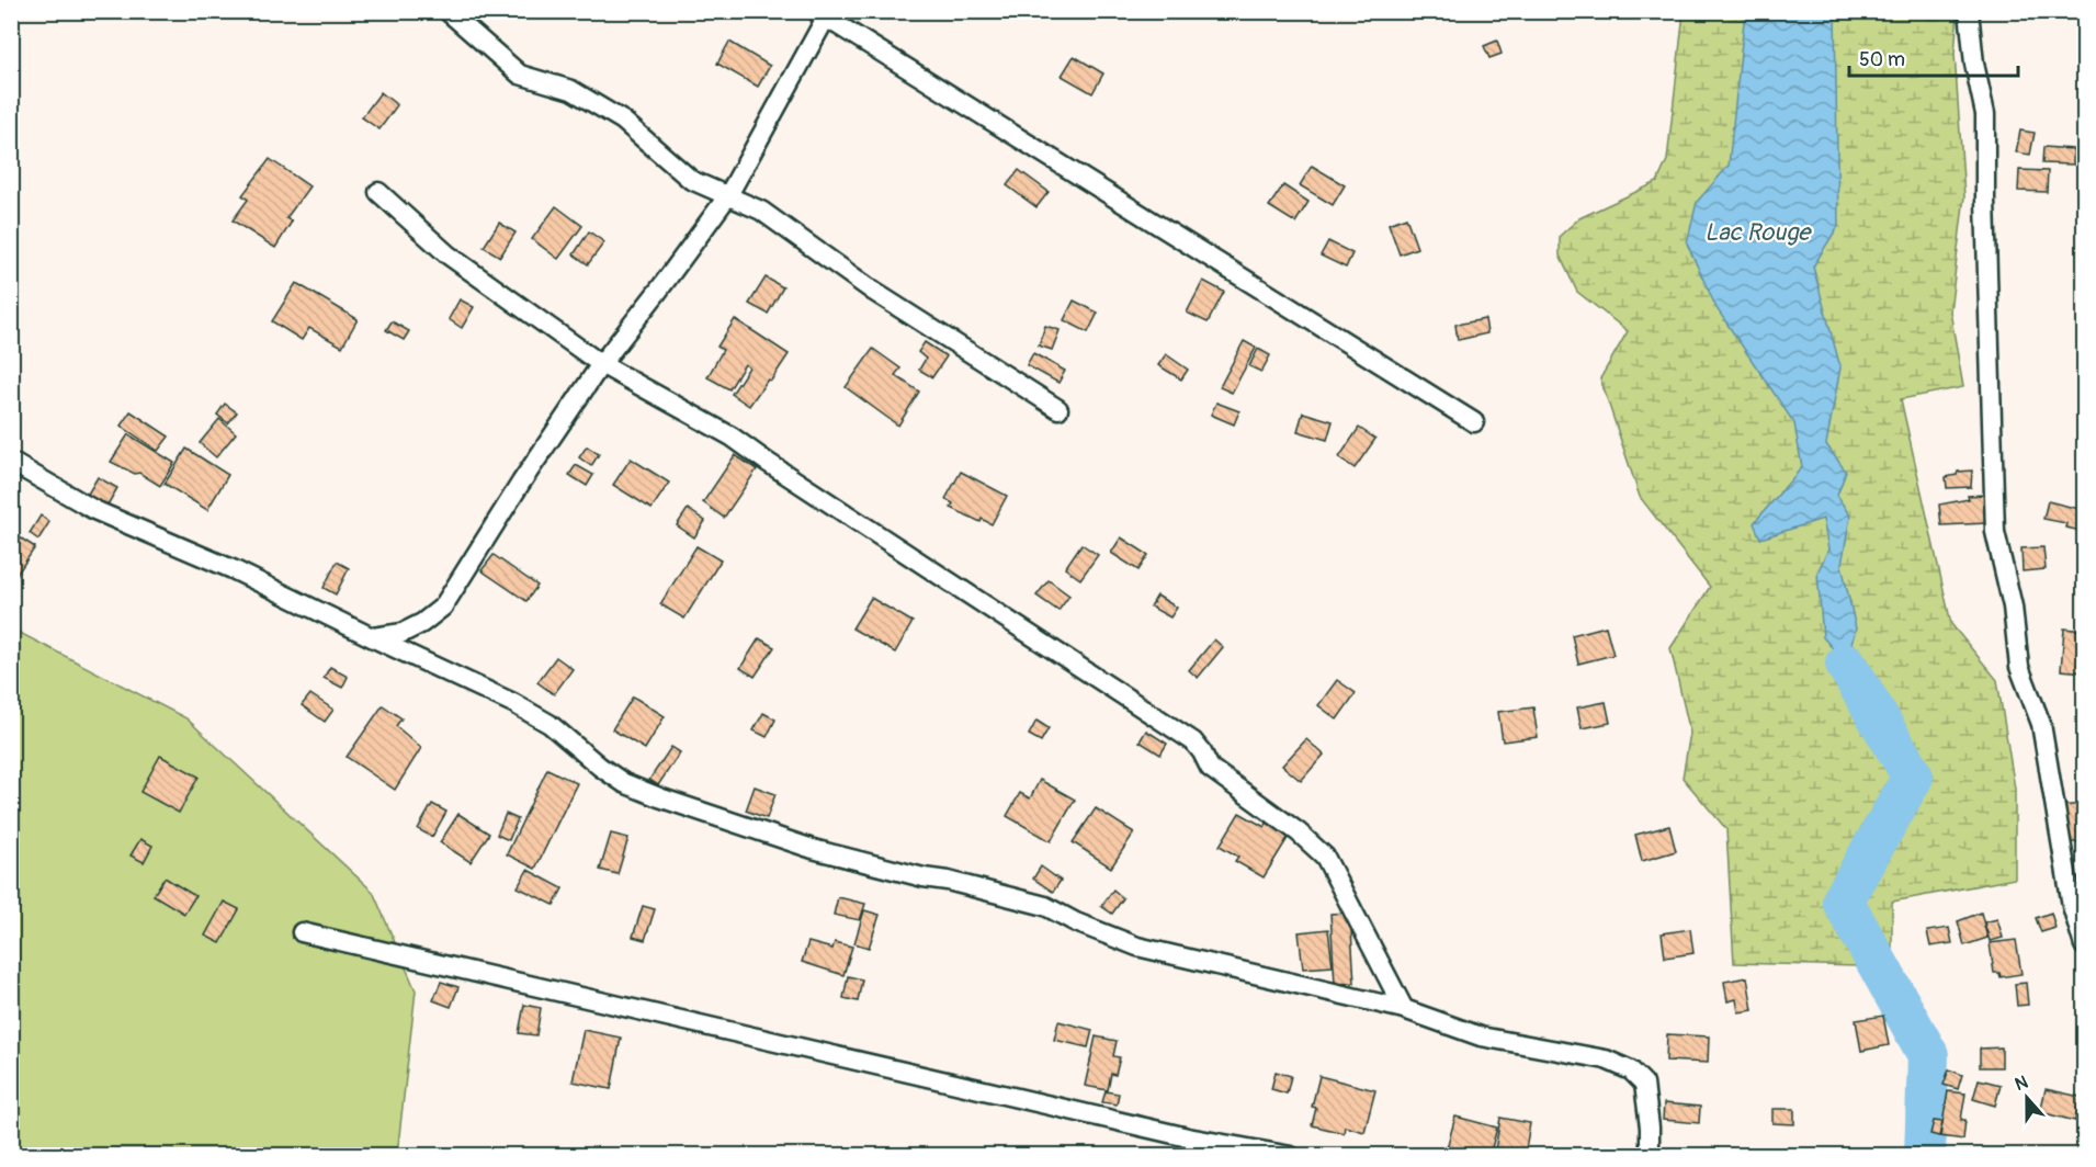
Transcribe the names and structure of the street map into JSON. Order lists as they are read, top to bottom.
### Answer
{
  "water": ["Lac Rouge"],
  "scale_bar": "50 m",
  "north": "top"
}
